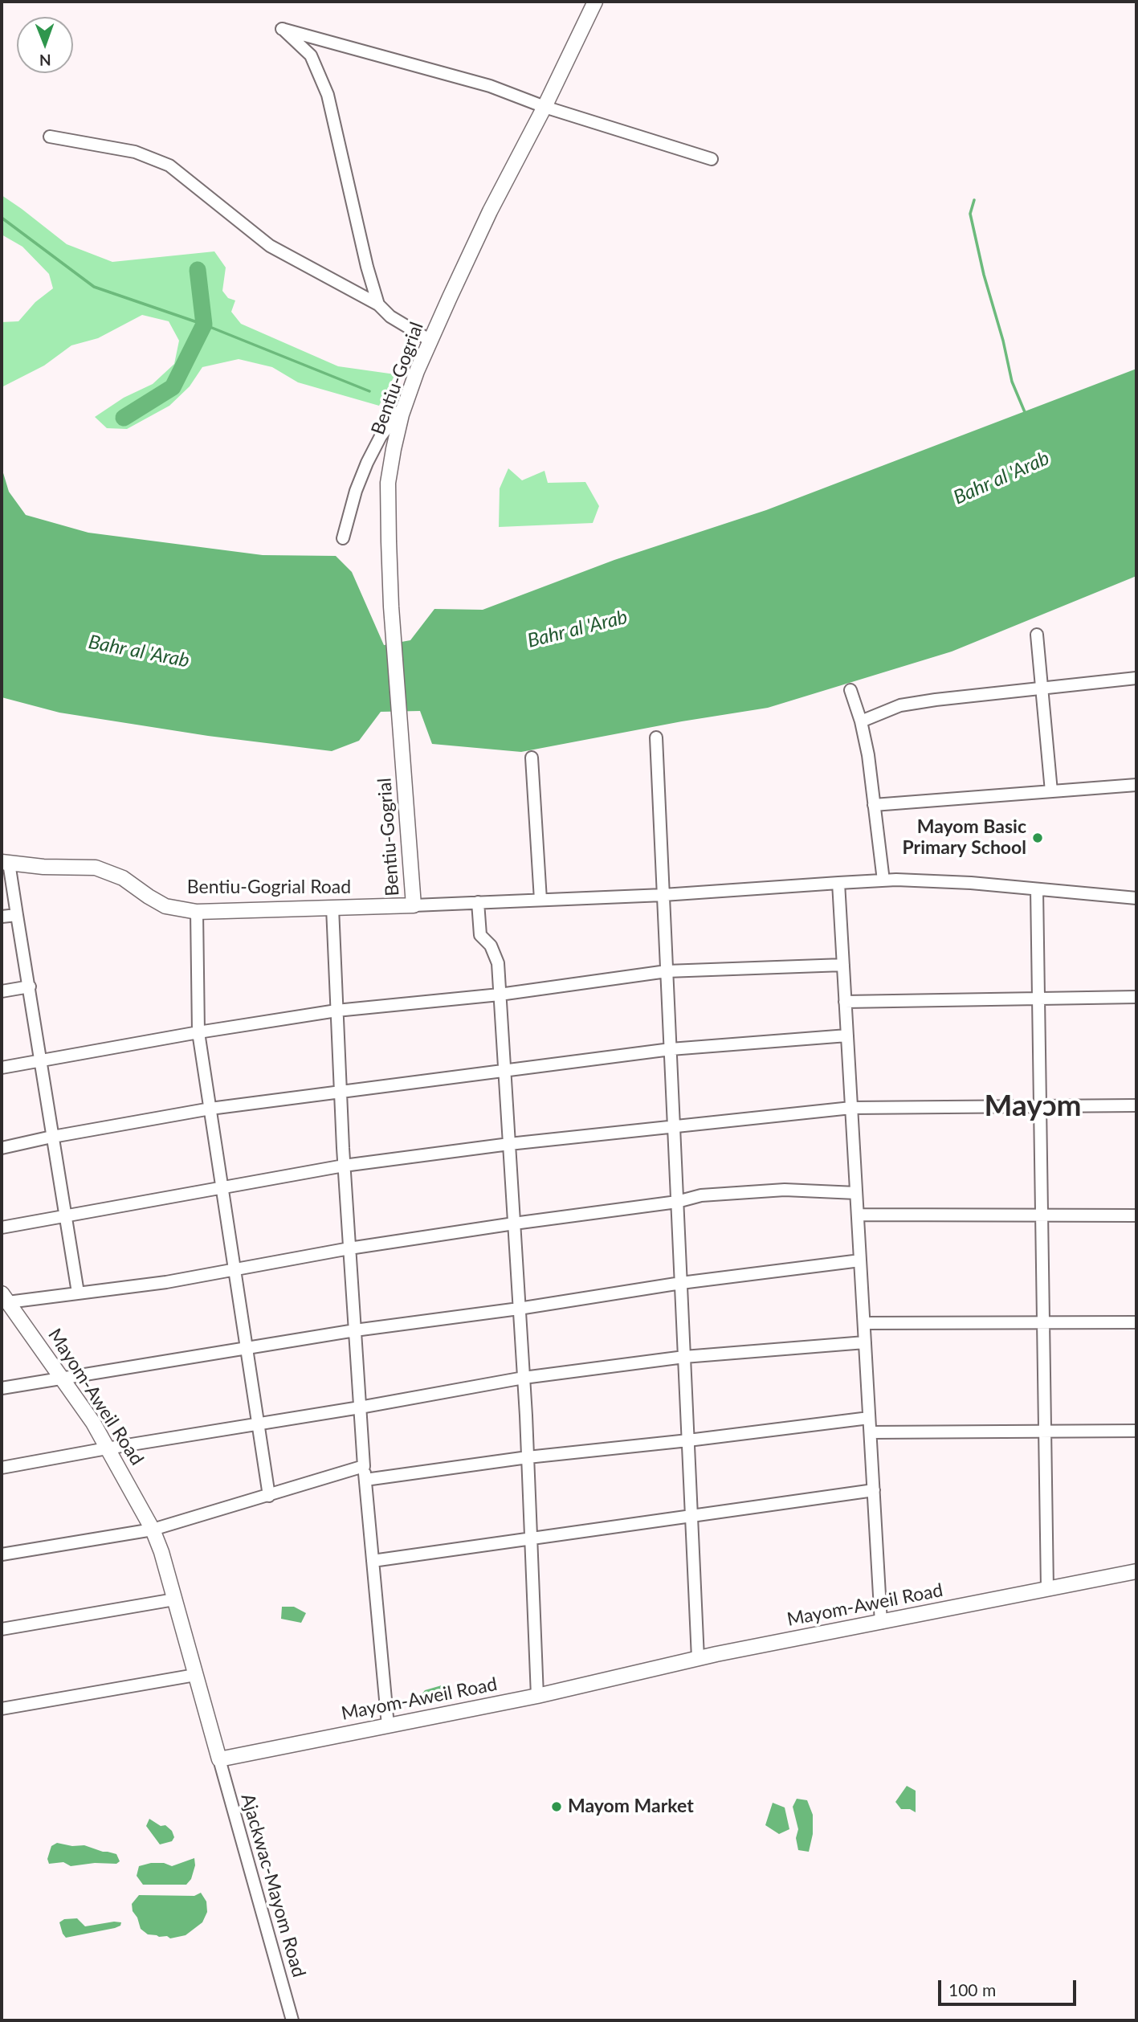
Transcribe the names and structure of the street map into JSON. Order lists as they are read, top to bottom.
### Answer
{
  "streets": {
    "main road": ["Bentiu-Gogrial", "Bentiu-Gogrial Road", "Mayom-Aweil Road"],
    "street": ["Ajackwac-Mayom Road"]
  },
  "crossings": [
    ["Bentiu-Gogrial", "Bentiu-Gogrial Road"],
    ["Mayom-Aweil Road", "Ajackwac-Mayom Road"]
  ],
  "districts": ["Mayɔm"],
  "water": ["Bahr al 'Arab"],
  "places": ["Mayom Basic Primary School", "Mayom Market"],
  "scale_bar": "100 m",
  "north": "bottom"
}
